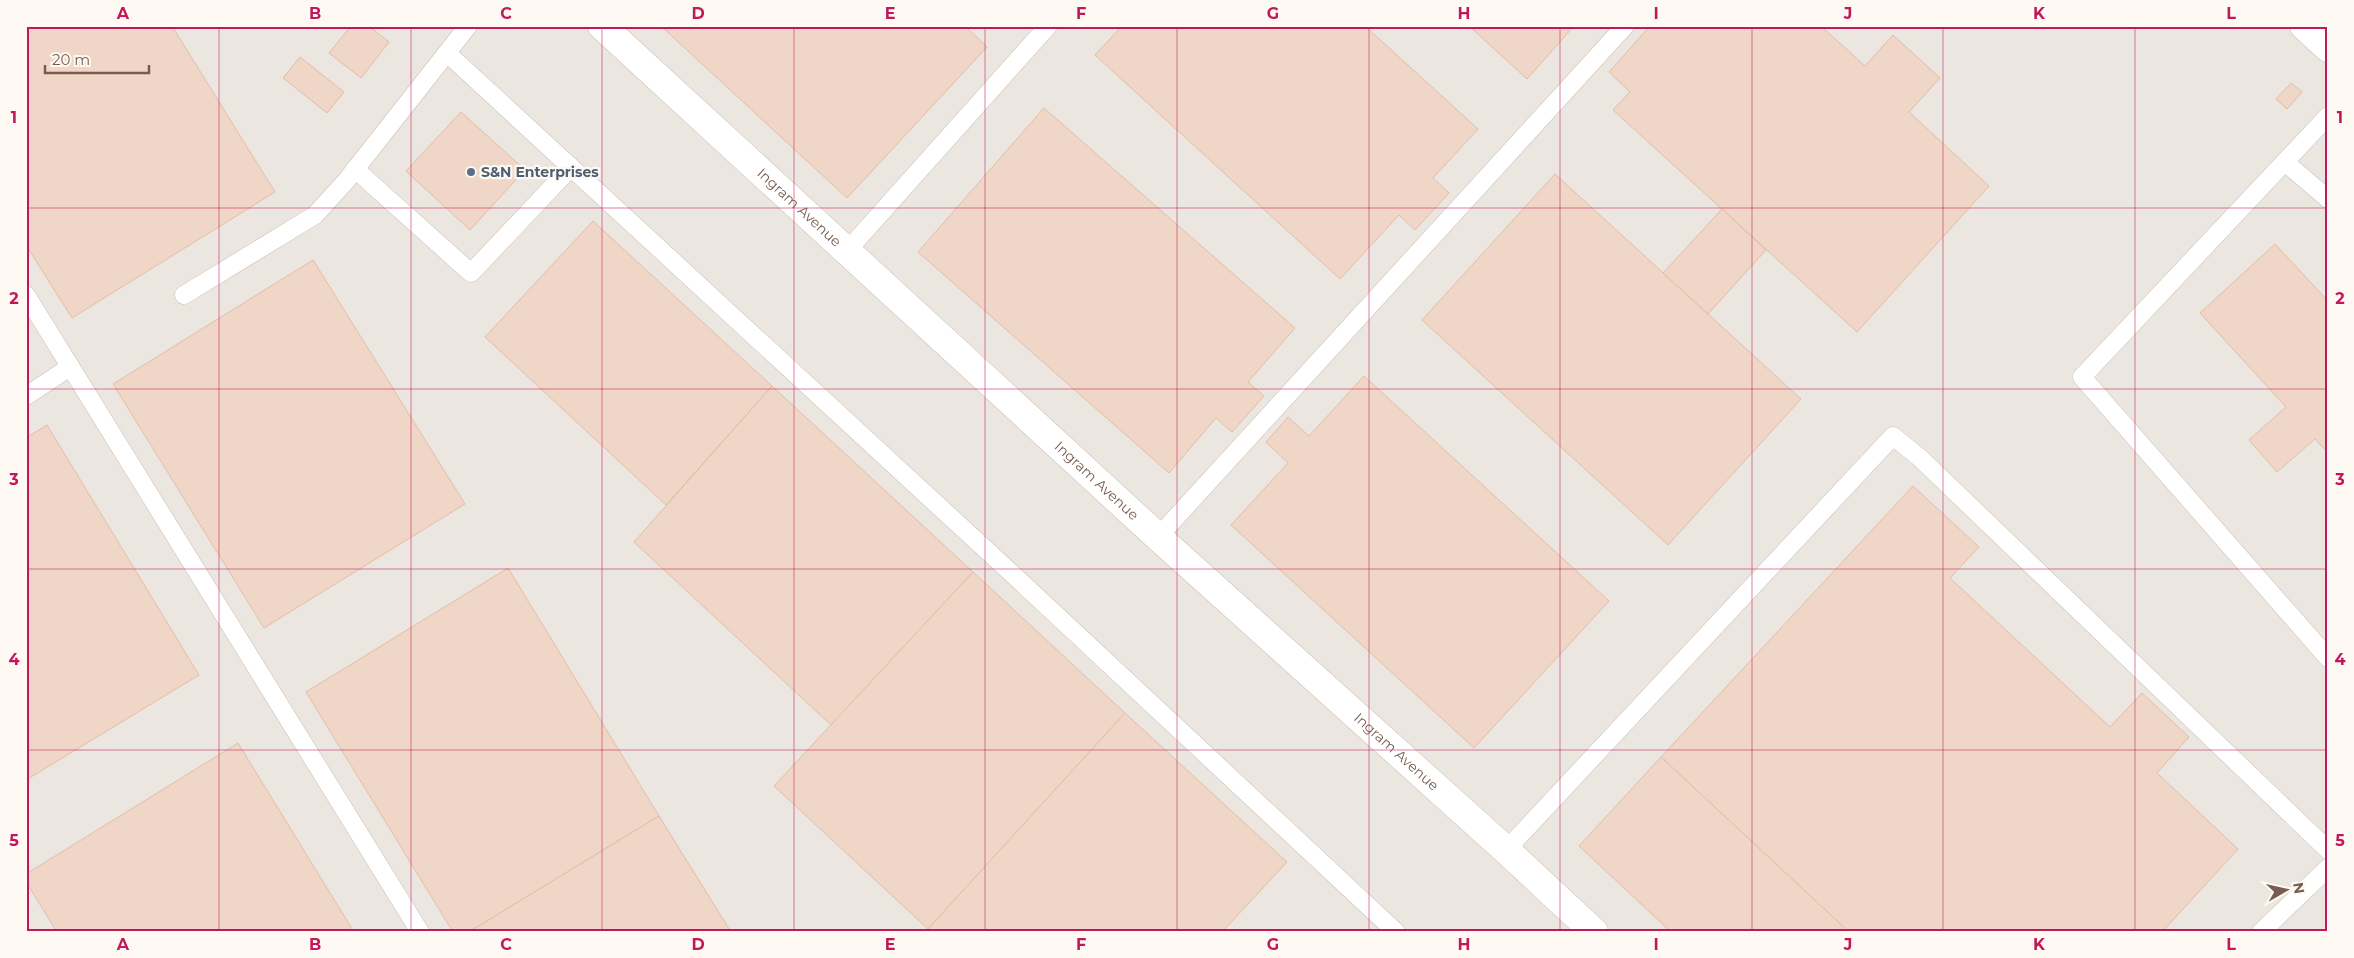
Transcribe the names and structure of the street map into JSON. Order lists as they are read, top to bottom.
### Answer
{
  "streets": {
    "street": ["Ingram Avenue"]
  },
  "places": ["S&N Enterprises"],
  "scale_bar": "20 m",
  "north": "right",
  "grid": {
    "columns": [
      "A",
      "B",
      "C",
      "D",
      "E",
      "F",
      "G",
      "H",
      "I",
      "J",
      "K",
      "L"
    ],
    "rows": [
      "1",
      "2",
      "3",
      "4",
      "5"
    ]
  }
}
